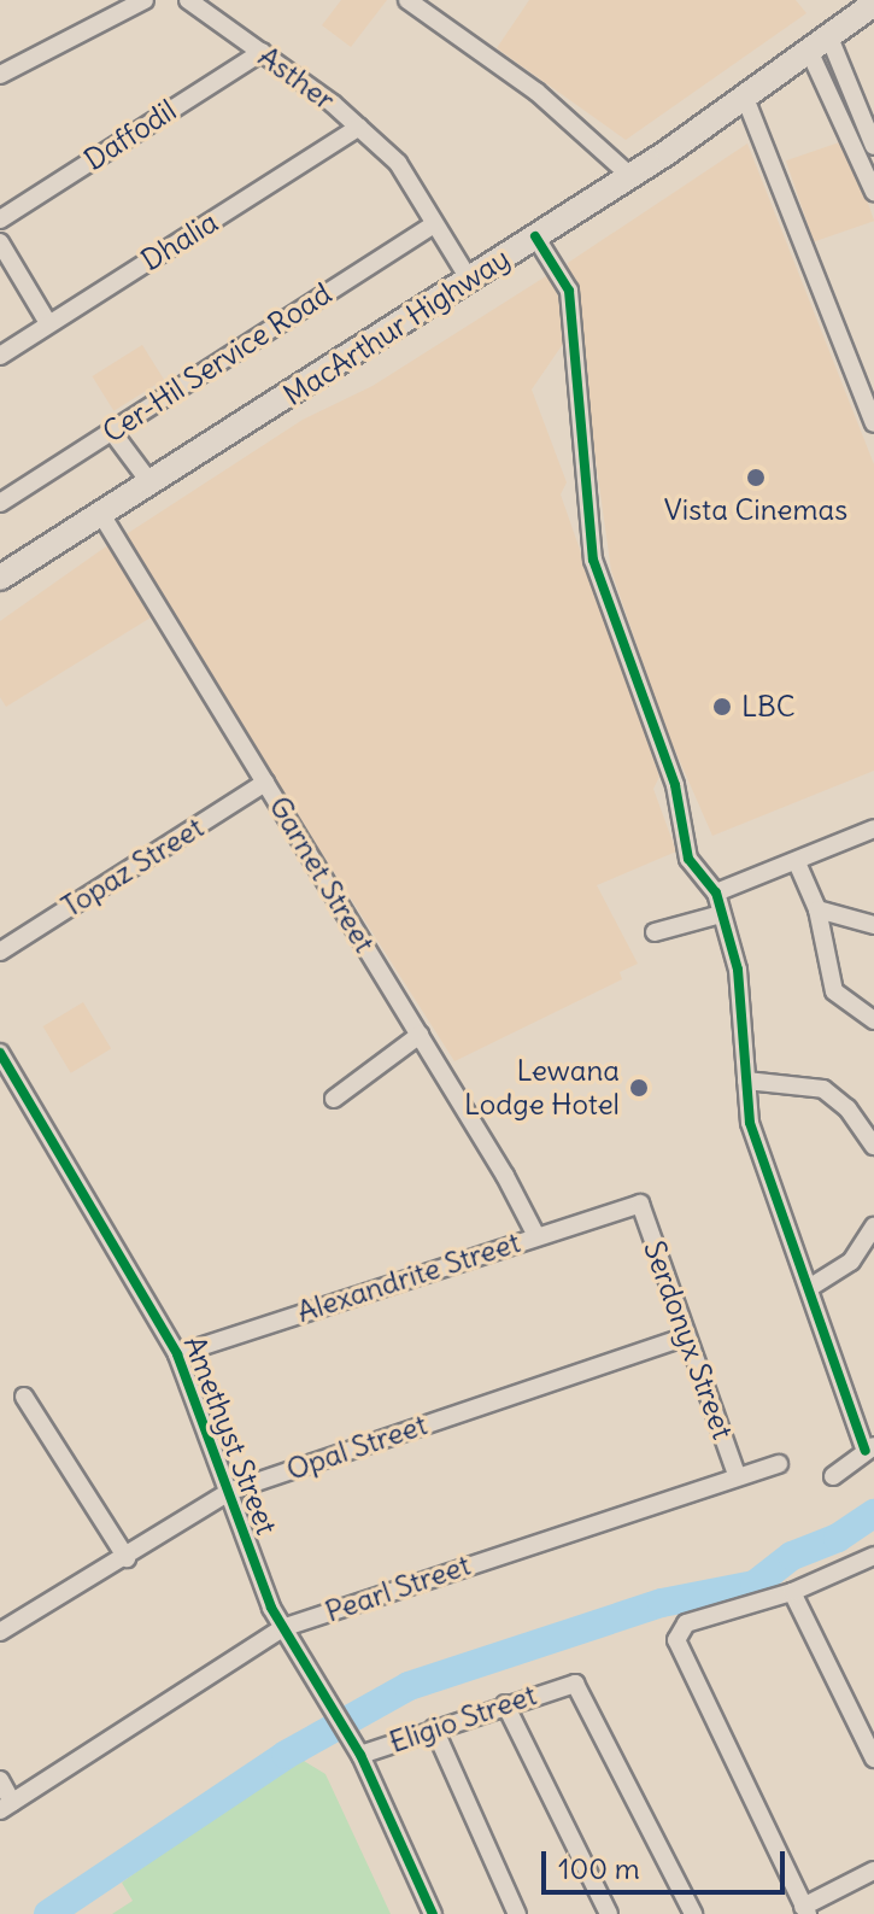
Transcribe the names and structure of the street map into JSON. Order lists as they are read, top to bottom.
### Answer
{
  "streets": {
    "highway": ["MacArthur Highway"],
    "street": [
      "Asther",
      "Daffodil",
      "Dhalia",
      "Cer-Hil Service Road",
      "Topaz Street",
      "Garnet Street",
      "Alexandrite Street",
      "Serdonyx Street",
      "Amethyst Street",
      "Opal Street",
      "Pearl Street",
      "Eligio Street"
    ]
  },
  "crossings": [
    ["Asther", "Daffodil"],
    ["Asther", "Dhalia"],
    ["Asther", "MacArthur Highway"],
    ["Asther", "Cer-Hil Service Road"],
    ["MacArthur Highway", "Garnet Street"],
    ["Topaz Street", "Garnet Street"],
    ["Garnet Street", "Alexandrite Street"],
    ["Alexandrite Street", "Serdonyx Street"],
    ["Alexandrite Street", "Amethyst Street"],
    ["Serdonyx Street", "Opal Street"],
    ["Serdonyx Street", "Pearl Street"],
    ["Amethyst Street", "Opal Street"],
    ["Amethyst Street", "Pearl Street"],
    ["Amethyst Street", "Eligio Street"]
  ],
  "places": ["Vista Cinemas", "LBC", "Lewana Lodge Hotel"],
  "scale_bar": "100 m"
}
